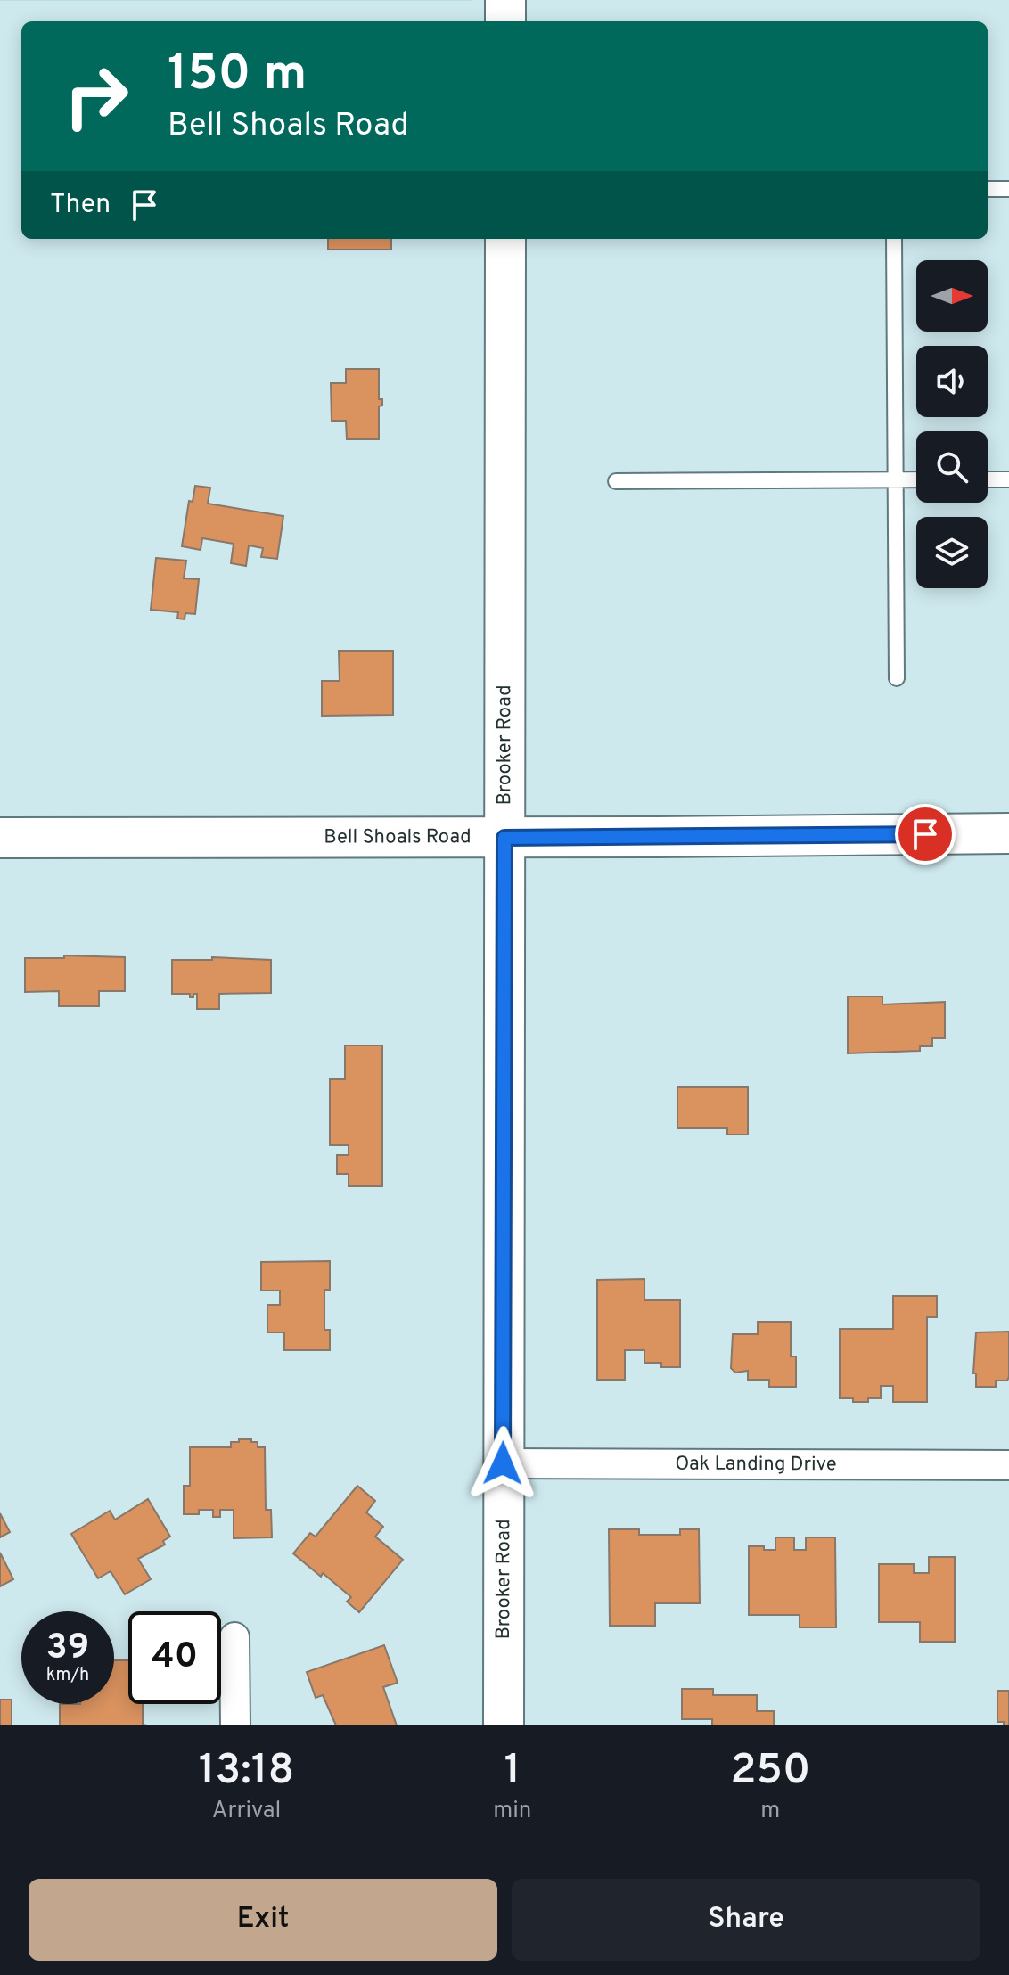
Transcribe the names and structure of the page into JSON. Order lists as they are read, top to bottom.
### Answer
{
  "streets": {
    "street": ["Brooker Road", "Bell Shoals Road", "Oak Landing Drive"]
  },
  "crossings": [
    ["Brooker Road", "Bell Shoals Road"],
    ["Brooker Road", "Oak Landing Drive"]
  ],
  "north": "right",
  "page": {
    "turn": ["150 m", "Bell Shoals Road"],
    "then": "Then",
    "speed": "39 km/h",
    "limit": "40",
    "eta": [
      "13:18",
      "Arrival",
      "1",
      "min",
      "250",
      "m"
    ],
    "buttons": ["Exit", "Share"]
  }
}
